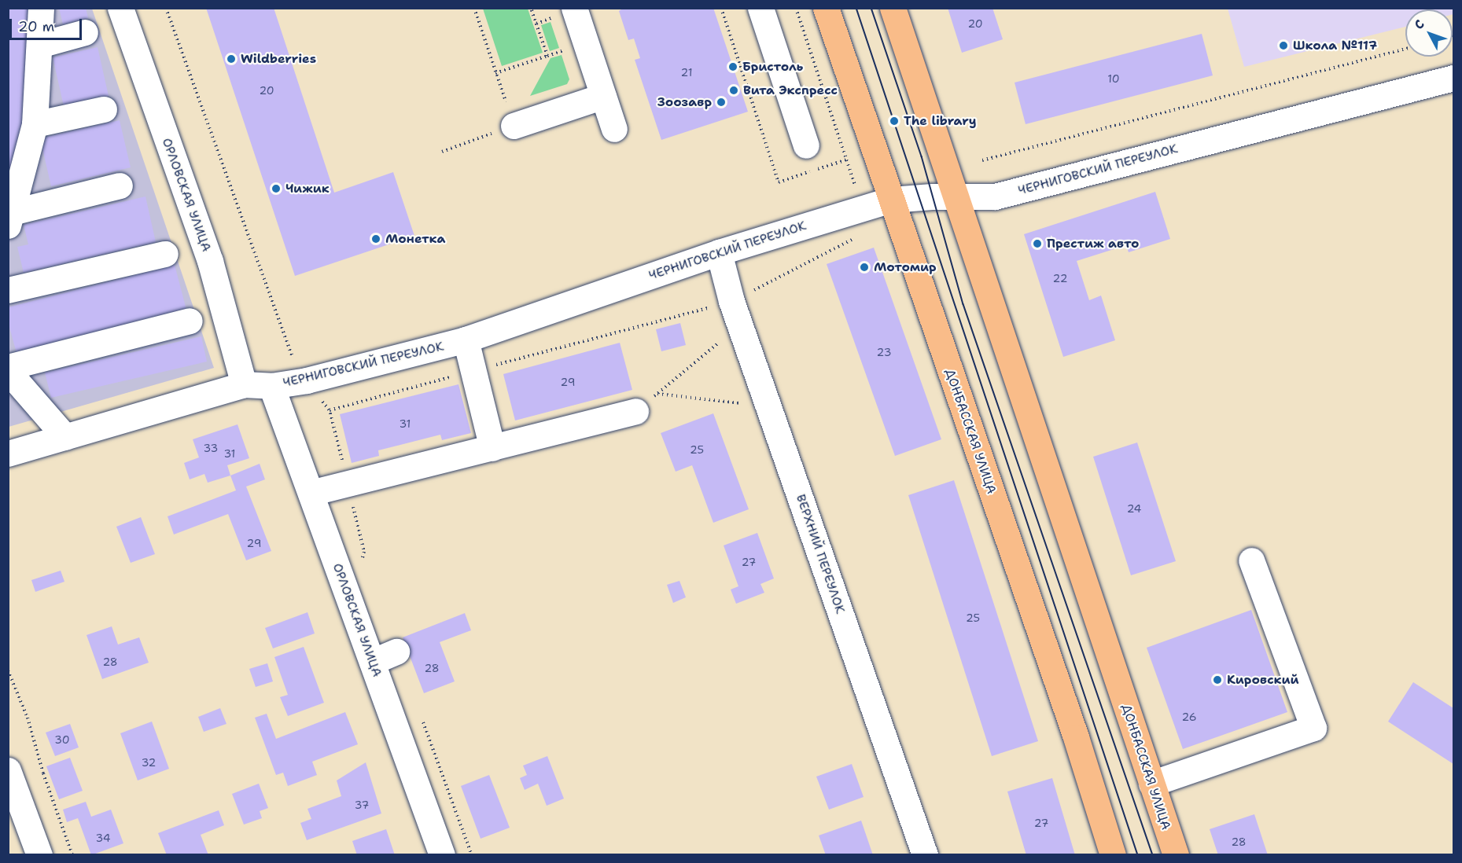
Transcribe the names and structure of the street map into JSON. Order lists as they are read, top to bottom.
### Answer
{
  "streets": {
    "main road": ["ДОНБАССКАЯ УЛИЦА"],
    "street": ["ЧЕРНИГОВСКИЙ ПЕРЕУЛОК", "ОРЛОВСКАЯ УЛИЦА", "ВЕРХНИЙ ПЕРЕУЛОК"]
  },
  "crossings": [
    ["ЧЕРНИГОВСКИЙ ПЕРЕУЛОК", "ОРЛОВСКАЯ УЛИЦА"],
    ["ЧЕРНИГОВСКИЙ ПЕРЕУЛОК", "ДОНБАССКАЯ УЛИЦА"],
    ["ЧЕРНИГОВСКИЙ ПЕРЕУЛОК", "ВЕРХНИЙ ПЕРЕУЛОК"]
  ],
  "places": [
    "Школа №117",
    "Wildberries",
    "Бристоль",
    "Вита Экспресс",
    "Зоозавр",
    "The library",
    "Чижик",
    "Монетка",
    "Престиж авто",
    "Мотомир",
    "Кировский"
  ],
  "house_numbers": [
    "20",
    "21",
    "10",
    "20",
    "22",
    "23",
    "29",
    "31",
    "33",
    "25",
    "31",
    "24",
    "29",
    "27",
    "25",
    "28",
    "28",
    "26",
    "30",
    "32",
    "37",
    "27",
    "34",
    "28"
  ],
  "scale_bar": "20 m",
  "north": "top left"
}
